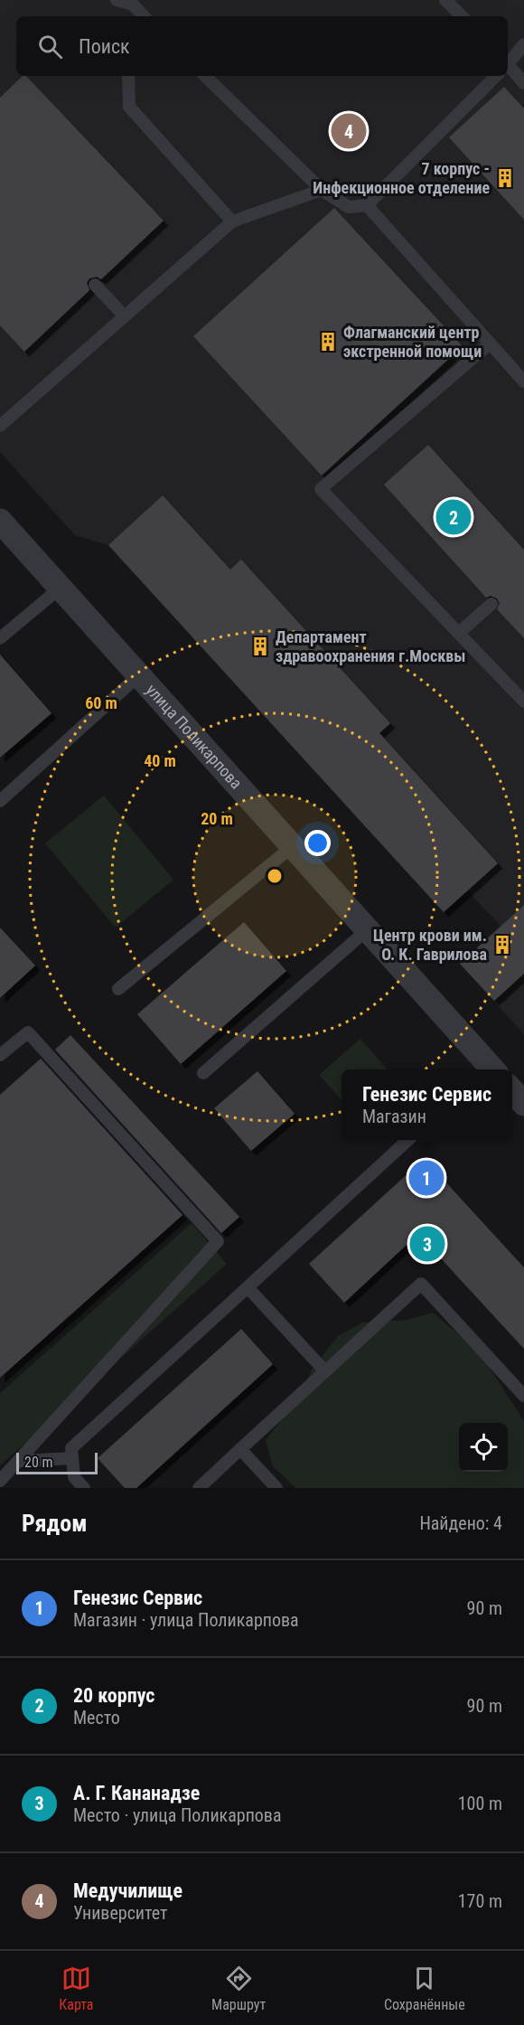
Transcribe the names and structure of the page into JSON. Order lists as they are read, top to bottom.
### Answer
{
  "streets": {
    "street": ["улица Поликарпова"]
  },
  "places": {
    "building": [
      "7 корпус - Инфекционное отделение",
      "Флагманский центр экстренной помощи",
      "Департамент здравоохранения г.Москвы",
      "Центр крови им. О. К. Гаврилова"
    ]
  },
  "scale_bar": "20 m",
  "page": {
    "search": "Поиск",
    "pins": [
      "4",
      "2",
      "1",
      "3"
    ],
    "popup": ["Генезис Сервис", "Магазин"],
    "scale": "20 m",
    "heading": ["Рядом", "Найдено: 4"],
    "list": [
      {
        "mark": "1",
        "name": "Генезис Сервис",
        "note": "Магазин · улица Поликарпова",
        "value": "90 m"
      },
      {
        "mark": "2",
        "name": "20 корпус",
        "note": "Место",
        "value": "90 m"
      },
      {
        "mark": "3",
        "name": "А. Г. Кананадзе",
        "note": "Место · улица Поликарпова",
        "value": "100 m"
      },
      {
        "mark": "4",
        "name": "Медучилище",
        "note": "Университет",
        "value": "170 m"
      }
    ],
    "nav": ["Карта", "Маршрут", "Сохранённые"]
  },
  "rings": ["60 m", "40 m", "20 m"]
}
